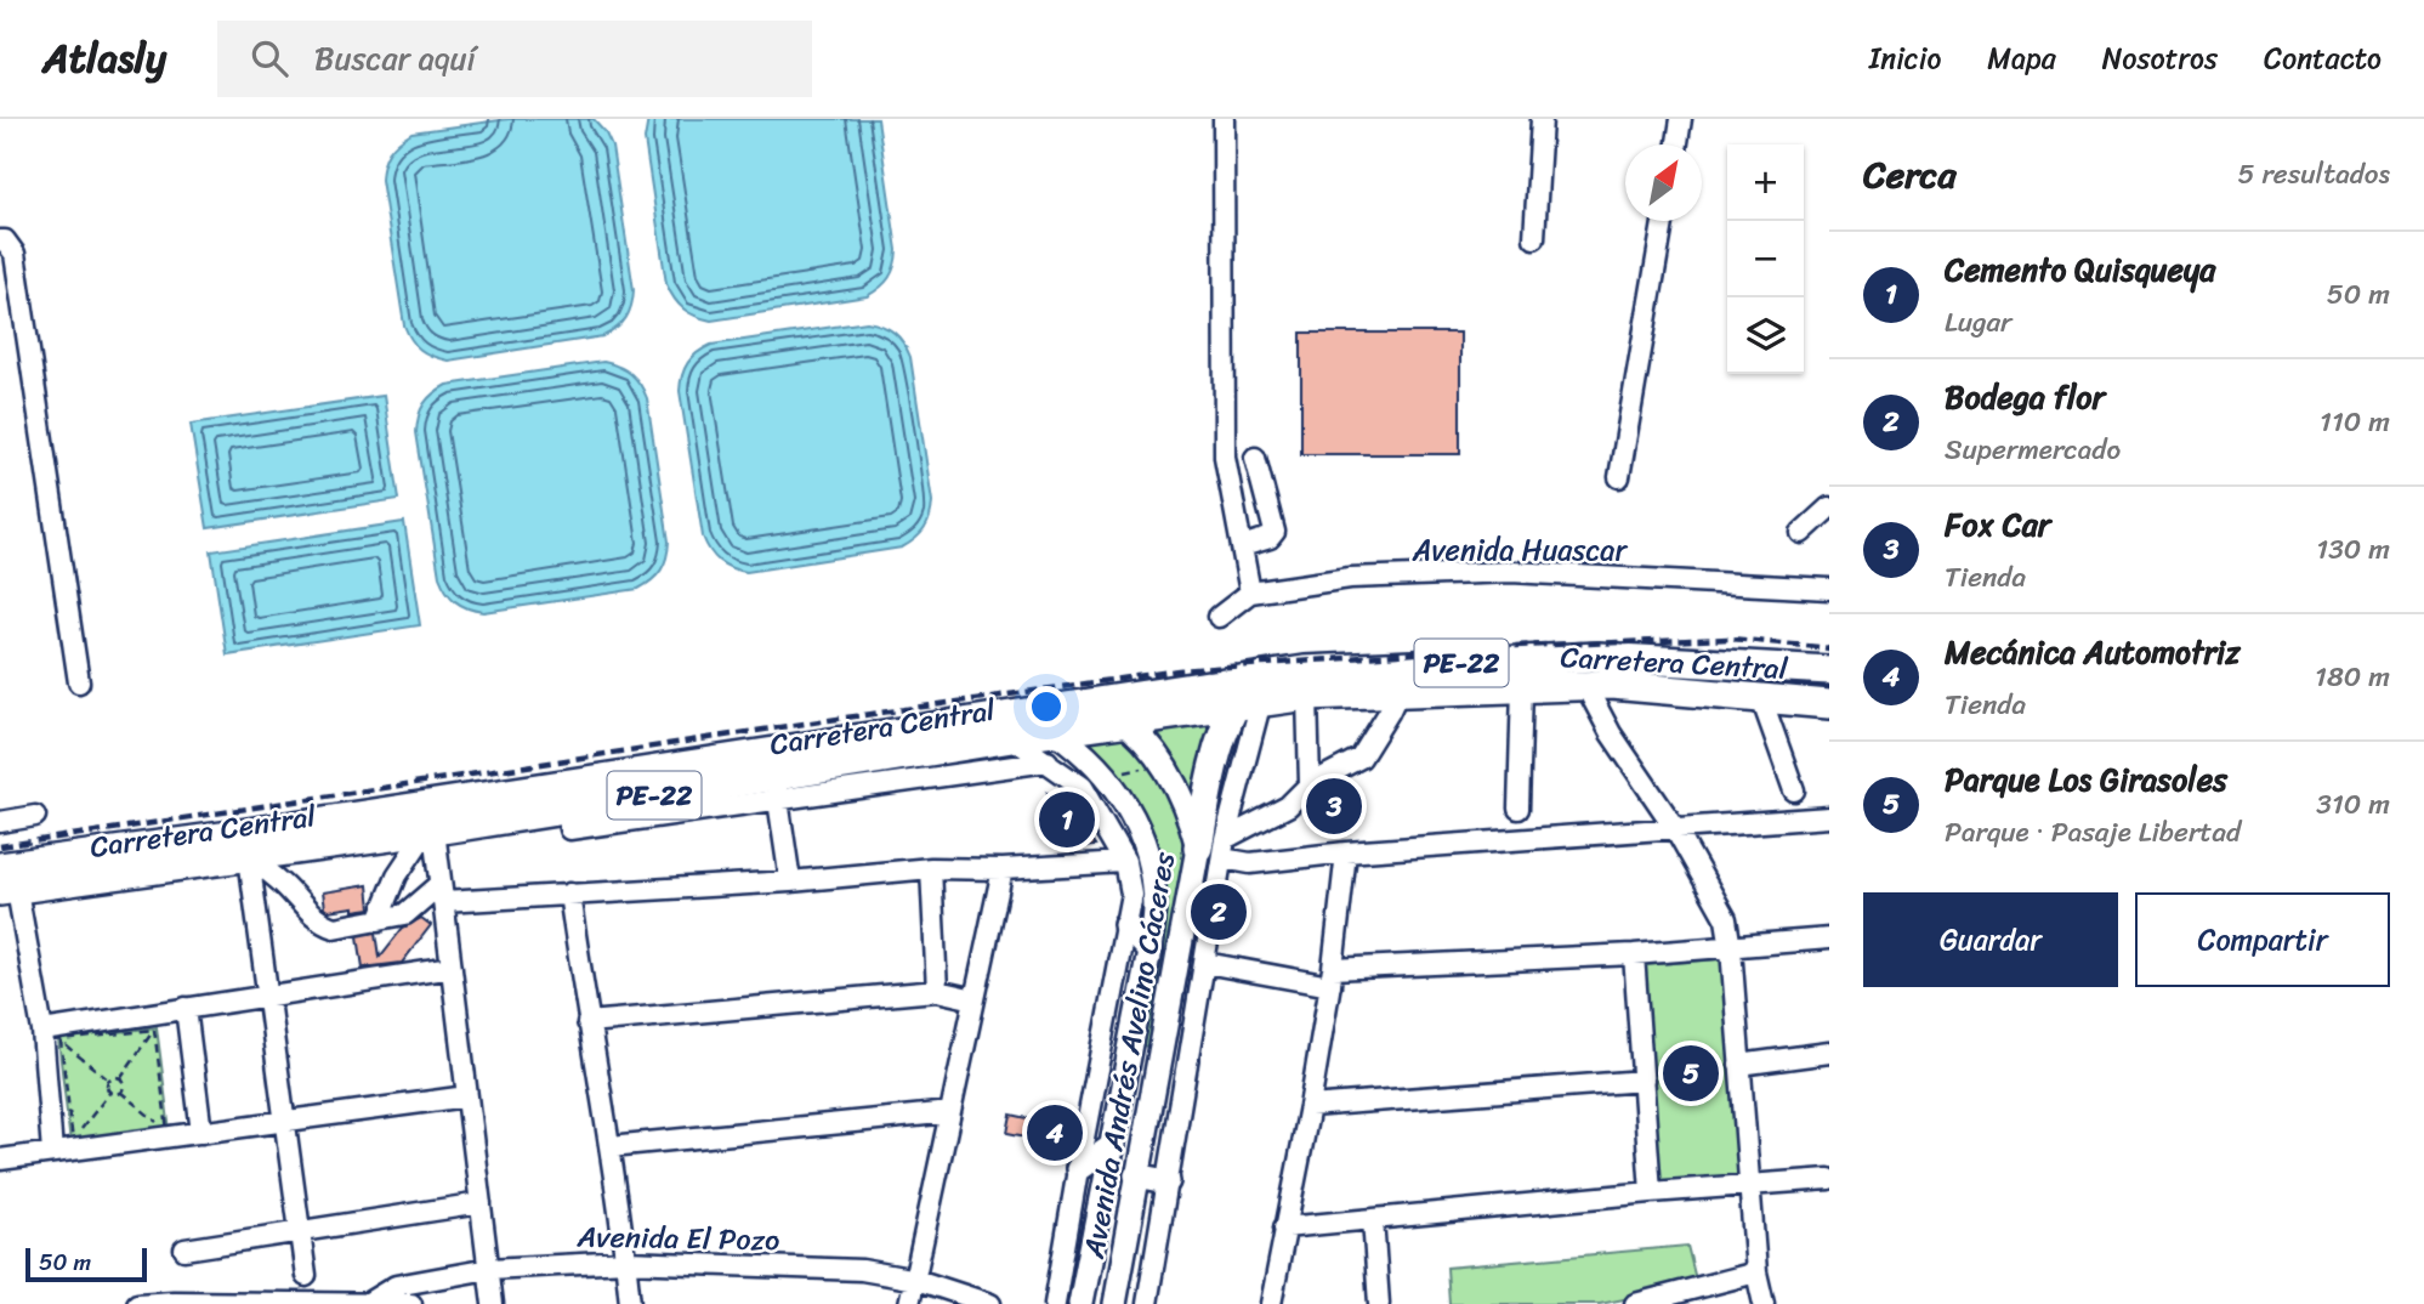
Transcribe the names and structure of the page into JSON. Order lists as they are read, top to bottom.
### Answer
{
  "streets": {
    "highway": ["PE-22", "Carretera Central"],
    "main road": ["Avenida Andrés Avelino Cáceres"],
    "street": ["Avenida Huascar", "Avenida El Pozo"]
  },
  "crossings": [
    ["Carretera Central", "Avenida Andrés Avelino Cáceres"]
  ],
  "scale_bar": "50 m",
  "north": "top right",
  "page": {
    "header": "Atlasly",
    "search": "Buscar aquí",
    "nav": [
      "Inicio",
      "Mapa",
      "Nosotros",
      "Contacto"
    ],
    "heading": ["Cerca", "5 resultados"],
    "map_buttons": ["+", "−"],
    "list": [
      {
        "mark": "1",
        "name": "Cemento Quisqueya",
        "note": "Lugar",
        "value": "50 m"
      },
      {
        "mark": "2",
        "name": "Bodega flor",
        "note": "Supermercado",
        "value": "110 m"
      },
      {
        "mark": "3",
        "name": "Fox Car",
        "note": "Tienda",
        "value": "130 m"
      },
      {
        "mark": "4",
        "name": "Mecánica Automotriz",
        "note": "Tienda",
        "value": "180 m"
      },
      {
        "mark": "5",
        "name": "Parque Los Girasoles",
        "note": "Parque · Pasaje Libertad",
        "value": "310 m"
      }
    ],
    "pins": [
      "3",
      "1",
      "2",
      "5",
      "4"
    ],
    "buttons": ["Guardar", "Compartir"],
    "scale": "50 m"
  }
}
